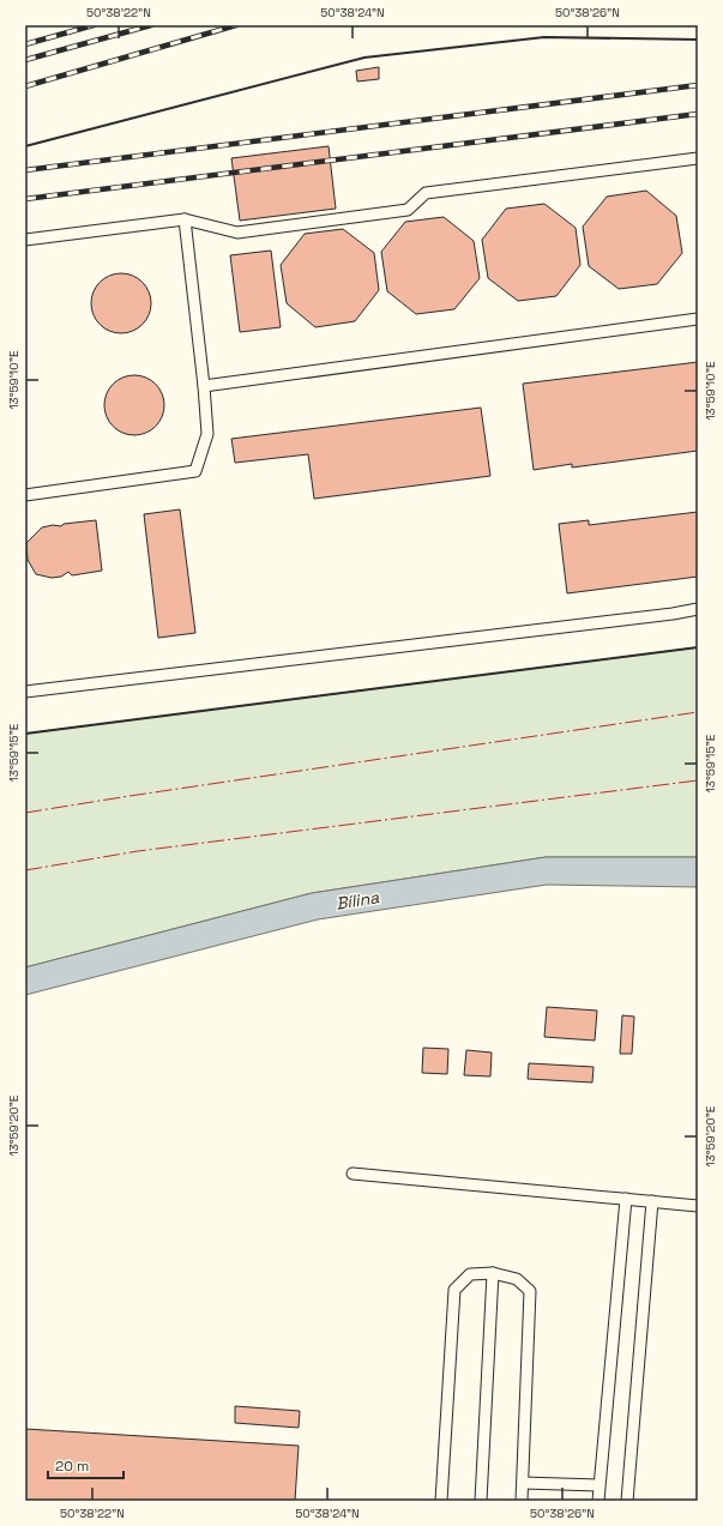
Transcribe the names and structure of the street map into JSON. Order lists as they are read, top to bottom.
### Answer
{
  "water": ["Bílina"],
  "scale_bar": "20 m",
  "coordinates": [
    "50°38'22\"N",
    "50°38'24\"N",
    "50°38'26\"N",
    "13°59'10\"E",
    "13°59'15\"E",
    "13°59'20\"E"
  ]
}
